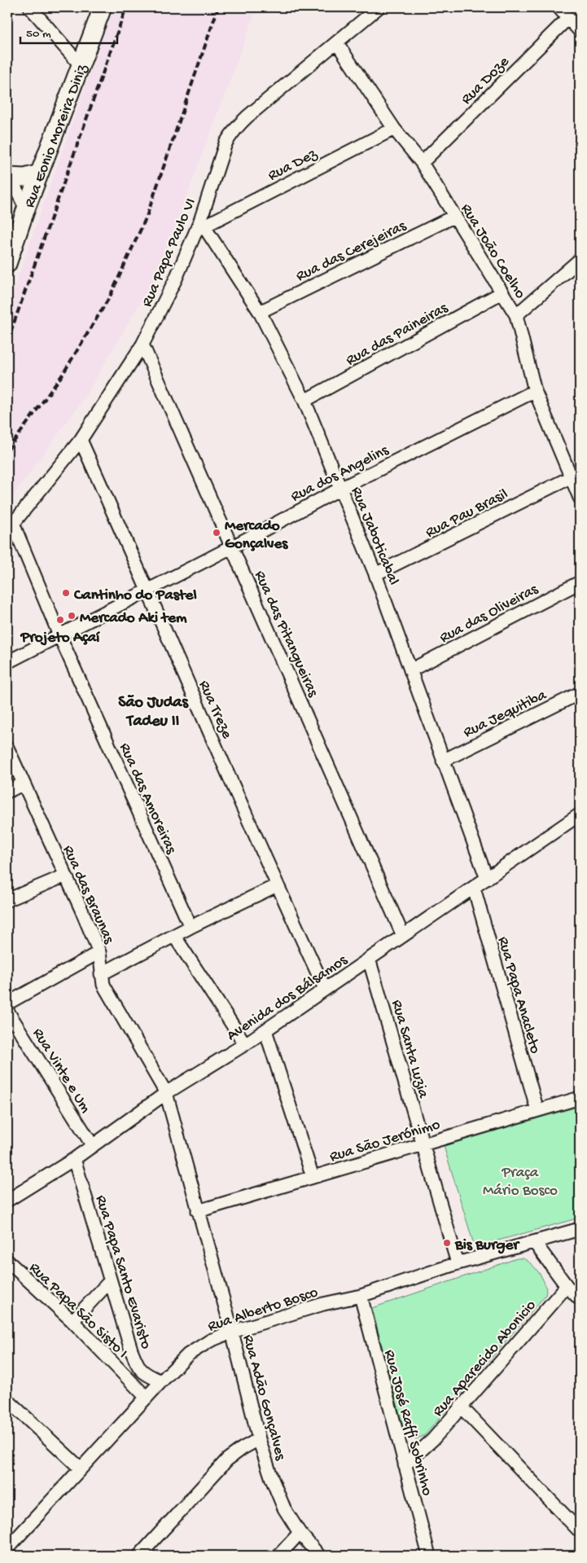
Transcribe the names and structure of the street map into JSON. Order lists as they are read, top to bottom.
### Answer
{
  "streets": {
    "main road": ["Rua Eonio Moreira Diniz"],
    "street": [
      "Rua Doze",
      "Rua Dez",
      "Rua das Cerejeiras",
      "Rua João Coelho",
      "Rua Papa Paulo VI",
      "Rua das Paineiras",
      "Rua dos Angelins",
      "Rua Pau Brasil",
      "Rua Jaboticabal",
      "Rua das Oliveiras",
      "Rua das Pitangueiras",
      "Rua Treze",
      "Rua Jequitiba",
      "Rua das Amoreiras",
      "Rua das Braunas",
      "Rua Papa Anacleto",
      "Avenida dos Bálsamos",
      "Rua Santa Luzia",
      "Rua Vinte e Um",
      "Rua São Jerónimo",
      "Rua Papa Santo Evaristo",
      "Rua Alberto Bosco",
      "Rua Papa São Sisto I",
      "Rua Aparecido Abonicio",
      "Rua Adão Gonçalves",
      "Rua José Raffi Sobrinho"
    ]
  },
  "crossings": [
    ["Rua Doze", "Rua João Coelho"],
    ["Rua Dez", "Rua João Coelho"],
    ["Rua Dez", "Rua Papa Paulo VI"],
    ["Rua Dez", "Rua Jaboticabal"],
    ["Rua das Cerejeiras", "Rua João Coelho"],
    ["Rua das Cerejeiras", "Rua Jaboticabal"],
    ["Rua João Coelho", "Rua Papa Paulo VI"],
    ["Rua João Coelho", "Rua das Paineiras"],
    ["Rua João Coelho", "Rua dos Angelins"],
    ["Rua João Coelho", "Rua Pau Brasil"],
    ["Rua Papa Paulo VI", "Rua Jaboticabal"],
    ["Rua Papa Paulo VI", "Rua das Pitangueiras"],
    ["Rua Papa Paulo VI", "Rua Treze"],
    ["Rua Papa Paulo VI", "Rua das Amoreiras"],
    ["Rua das Paineiras", "Rua Jaboticabal"],
    ["Rua dos Angelins", "Rua Jaboticabal"],
    ["Rua dos Angelins", "Rua das Pitangueiras"],
    ["Rua dos Angelins", "Rua Treze"],
    ["Rua dos Angelins", "Rua das Amoreiras"],
    ["Rua Pau Brasil", "Rua Jaboticabal"],
    ["Rua Jaboticabal", "Rua das Oliveiras"],
    ["Rua Jaboticabal", "Rua Jequitiba"],
    ["Rua Jaboticabal", "Avenida dos Bálsamos"],
    ["Rua das Pitangueiras", "Avenida dos Bálsamos"],
    ["Rua Treze", "Avenida dos Bálsamos"],
    ["Rua das Braunas", "Avenida dos Bálsamos"],
    ["Rua das Braunas", "Rua Adão Gonçalves"],
    ["Rua Papa Anacleto", "Avenida dos Bálsamos"],
    ["Rua Papa Anacleto", "Rua São Jerónimo"],
    ["Avenida dos Bálsamos", "Rua Santa Luzia"],
    ["Avenida dos Bálsamos", "Rua Vinte e Um"],
    ["Avenida dos Bálsamos", "Rua Papa Santo Evaristo"],
    ["Avenida dos Bálsamos", "Rua Adão Gonçalves"],
    ["Rua Santa Luzia", "Rua São Jerónimo"],
    ["Rua Santa Luzia", "Rua Alberto Bosco"],
    ["Rua São Jerónimo", "Rua Adão Gonçalves"],
    ["Rua Papa Santo Evaristo", "Rua Alberto Bosco"],
    ["Rua Alberto Bosco", "Rua Papa São Sisto I"],
    ["Rua Alberto Bosco", "Rua Adão Gonçalves"],
    ["Rua Alberto Bosco", "Rua José Raffi Sobrinho"],
    ["Rua Aparecido Abonicio", "Rua José Raffi Sobrinho"]
  ],
  "districts": ["São Judas Tadeu II"],
  "parks": ["Praça Mário Bosco"],
  "places": [
    "Mercado Gonçalves",
    "Cantinho do Pastel",
    "Mercado Aki tem",
    "Projeto Açaí",
    "Bis Burger"
  ],
  "scale_bar": "50 m"
}
